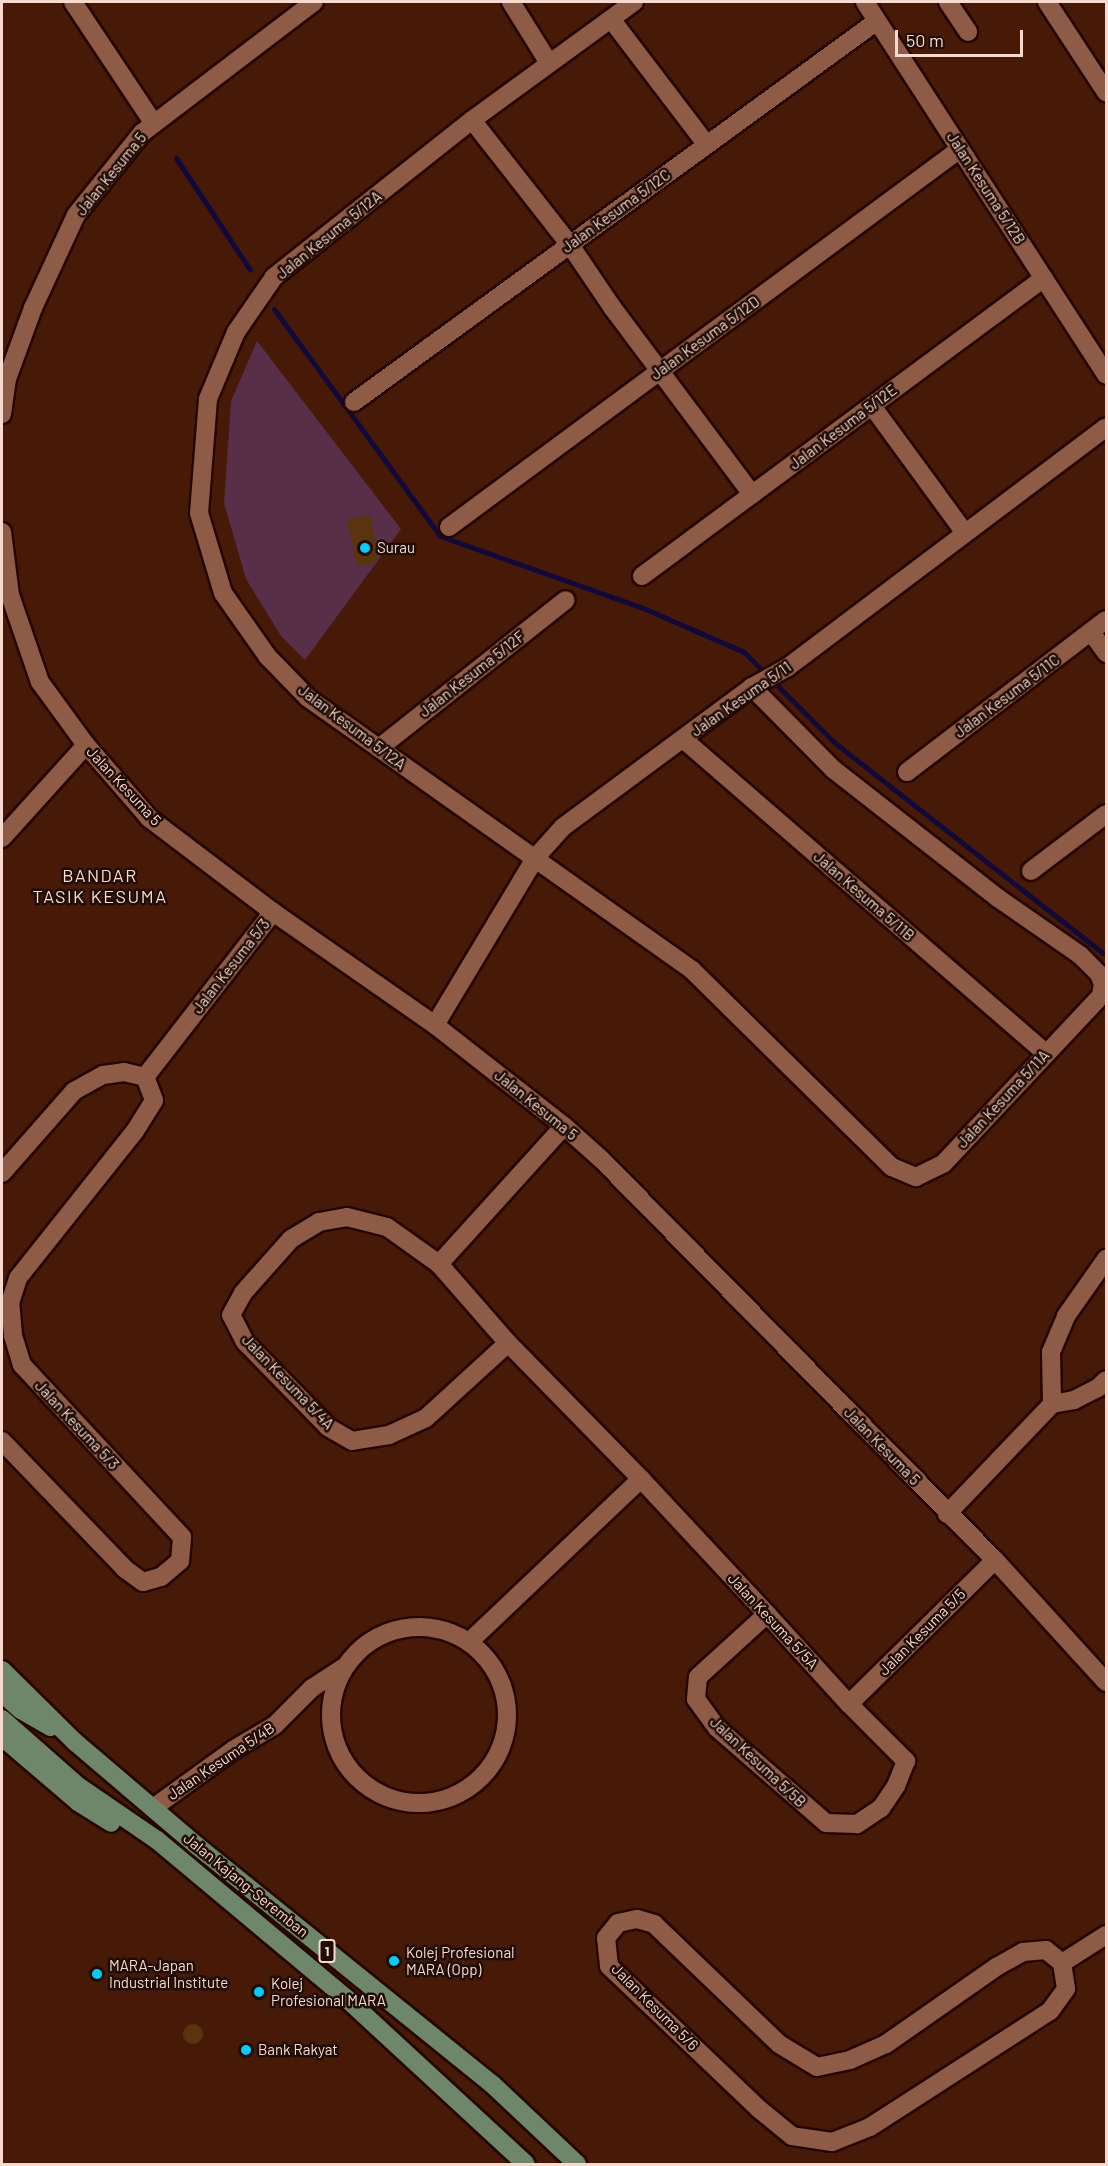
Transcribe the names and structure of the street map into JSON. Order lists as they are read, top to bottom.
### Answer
{
  "streets": {
    "main road": ["Jalan Kajang-Seremban", "1"],
    "street": [
      "Jalan Kesuma 5",
      "Jalan Kesuma 5/12B",
      "Jalan Kesuma 5/12C",
      "Jalan Kesuma 5/12A",
      "Jalan Kesuma 5/12D",
      "Jalan Kesuma 5/12E",
      "Jalan Kesuma 5/12F",
      "Jalan Kesuma 5/11C",
      "Jalan Kesuma 5/11",
      "Jalan Kesuma 5/11B",
      "Jalan Kesuma 5/3",
      "Jalan Kesuma 5/11A",
      "Jalan Kesuma 5/4A",
      "Jalan Kesuma 5/5A",
      "Jalan Kesuma 5/5",
      "Jalan Kesuma 5/4B",
      "Jalan Kesuma 5/5B",
      "Jalan Kesuma 5/6"
    ]
  },
  "crossings": [
    ["Jalan Kesuma 5", "Jalan Kesuma 5/11"],
    ["Jalan Kesuma 5", "Jalan Kesuma 5/3"],
    ["Jalan Kesuma 5", "Jalan Kesuma 5/5"],
    ["Jalan Kesuma 5/12B", "Jalan Kesuma 5/12C"],
    ["Jalan Kesuma 5/12B", "Jalan Kesuma 5/12D"],
    ["Jalan Kesuma 5/12B", "Jalan Kesuma 5/12E"],
    ["Jalan Kesuma 5/12A", "Jalan Kesuma 5/12F"],
    ["Jalan Kesuma 5/12A", "Jalan Kesuma 5/11"],
    ["Jalan Kesuma 5/12A", "Jalan Kesuma 5/11A"],
    ["Jalan Kesuma 5/11", "Jalan Kesuma 5/11B"],
    ["Jalan Kesuma 5/11", "Jalan Kesuma 5/11A"],
    ["Jalan Kesuma 5/11B", "Jalan Kesuma 5/11A"],
    ["Jalan Kesuma 5/4A", "Jalan Kesuma 5/5A"],
    ["Jalan Kesuma 5/5A", "Jalan Kesuma 5/5"],
    ["Jalan Kesuma 5/5A", "Jalan Kesuma 5/5B"],
    ["Jalan Kesuma 5/4B", "Jalan Kajang-Seremban"]
  ],
  "districts": ["BANDAR TASIK KESUMA"],
  "places": [
    "Surau",
    "Kolej Profesional MARA (Opp)",
    "MARA-Japan Industrial Institute",
    "Kolej Profesional MARA",
    "Bank Rakyat"
  ],
  "scale_bar": "50 m"
}
